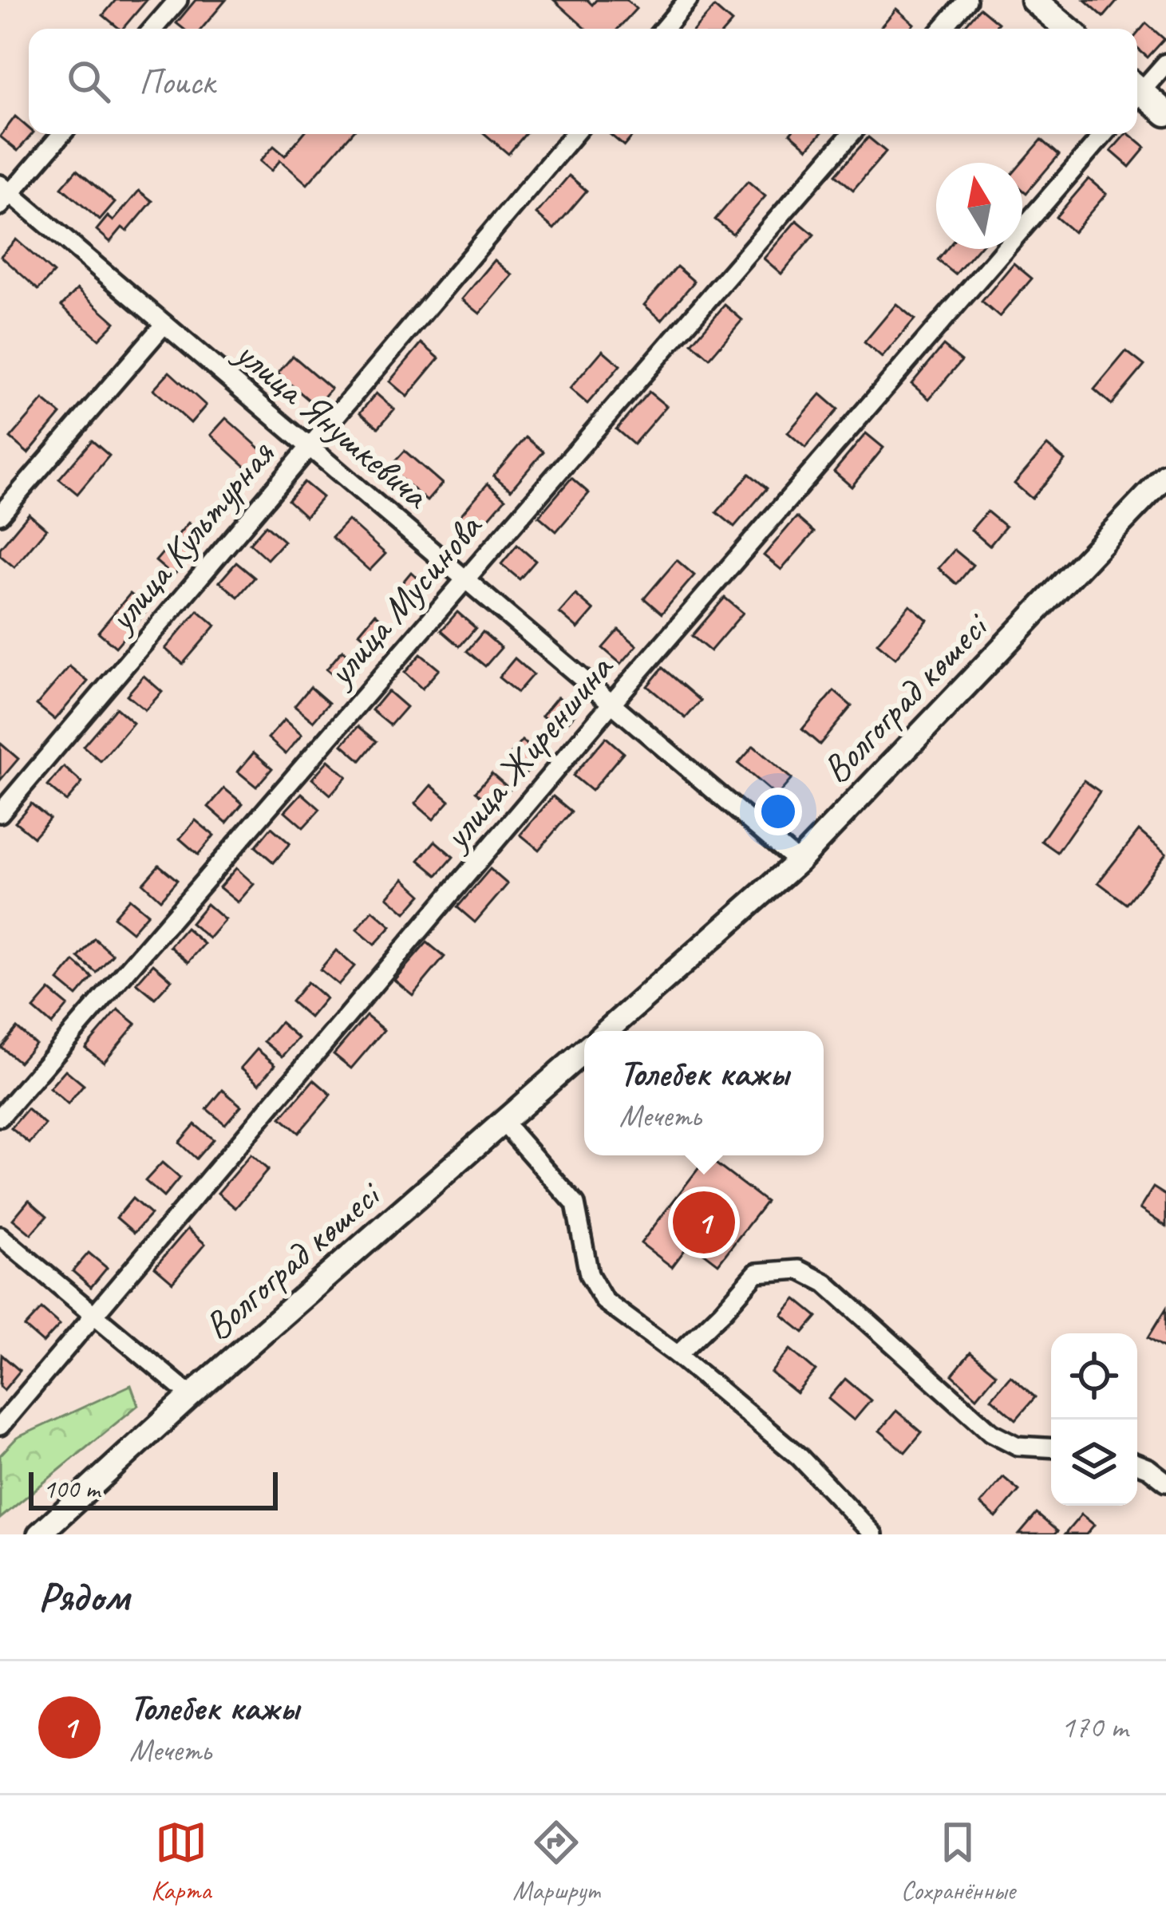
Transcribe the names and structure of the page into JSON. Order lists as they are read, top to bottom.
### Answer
{
  "streets": {
    "main road": ["Волгоград көшесі"],
    "street": [
      "улица Янушкевича",
      "улица Культурная",
      "улица Мусинова",
      "улица Жиреншина"
    ]
  },
  "crossings": [
    ["улица Янушкевича", "улица Культурная"],
    ["улица Янушкевича", "улица Мусинова"],
    ["улица Янушкевича", "Волгоград көшесі"],
    ["улица Янушкевича", "улица Жиреншина"]
  ],
  "scale_bar": "100 m",
  "north": "top",
  "page": {
    "search": "Поиск",
    "popup": ["Толебек кажы", "Мечеть"],
    "pins": "1",
    "scale": "100 m",
    "heading": "Рядом",
    "list": [
      {
        "mark": "1",
        "name": "Толебек кажы",
        "note": "Мечеть",
        "value": "170 m"
      }
    ],
    "nav": ["Карта", "Маршрут", "Сохранённые"]
  }
}
